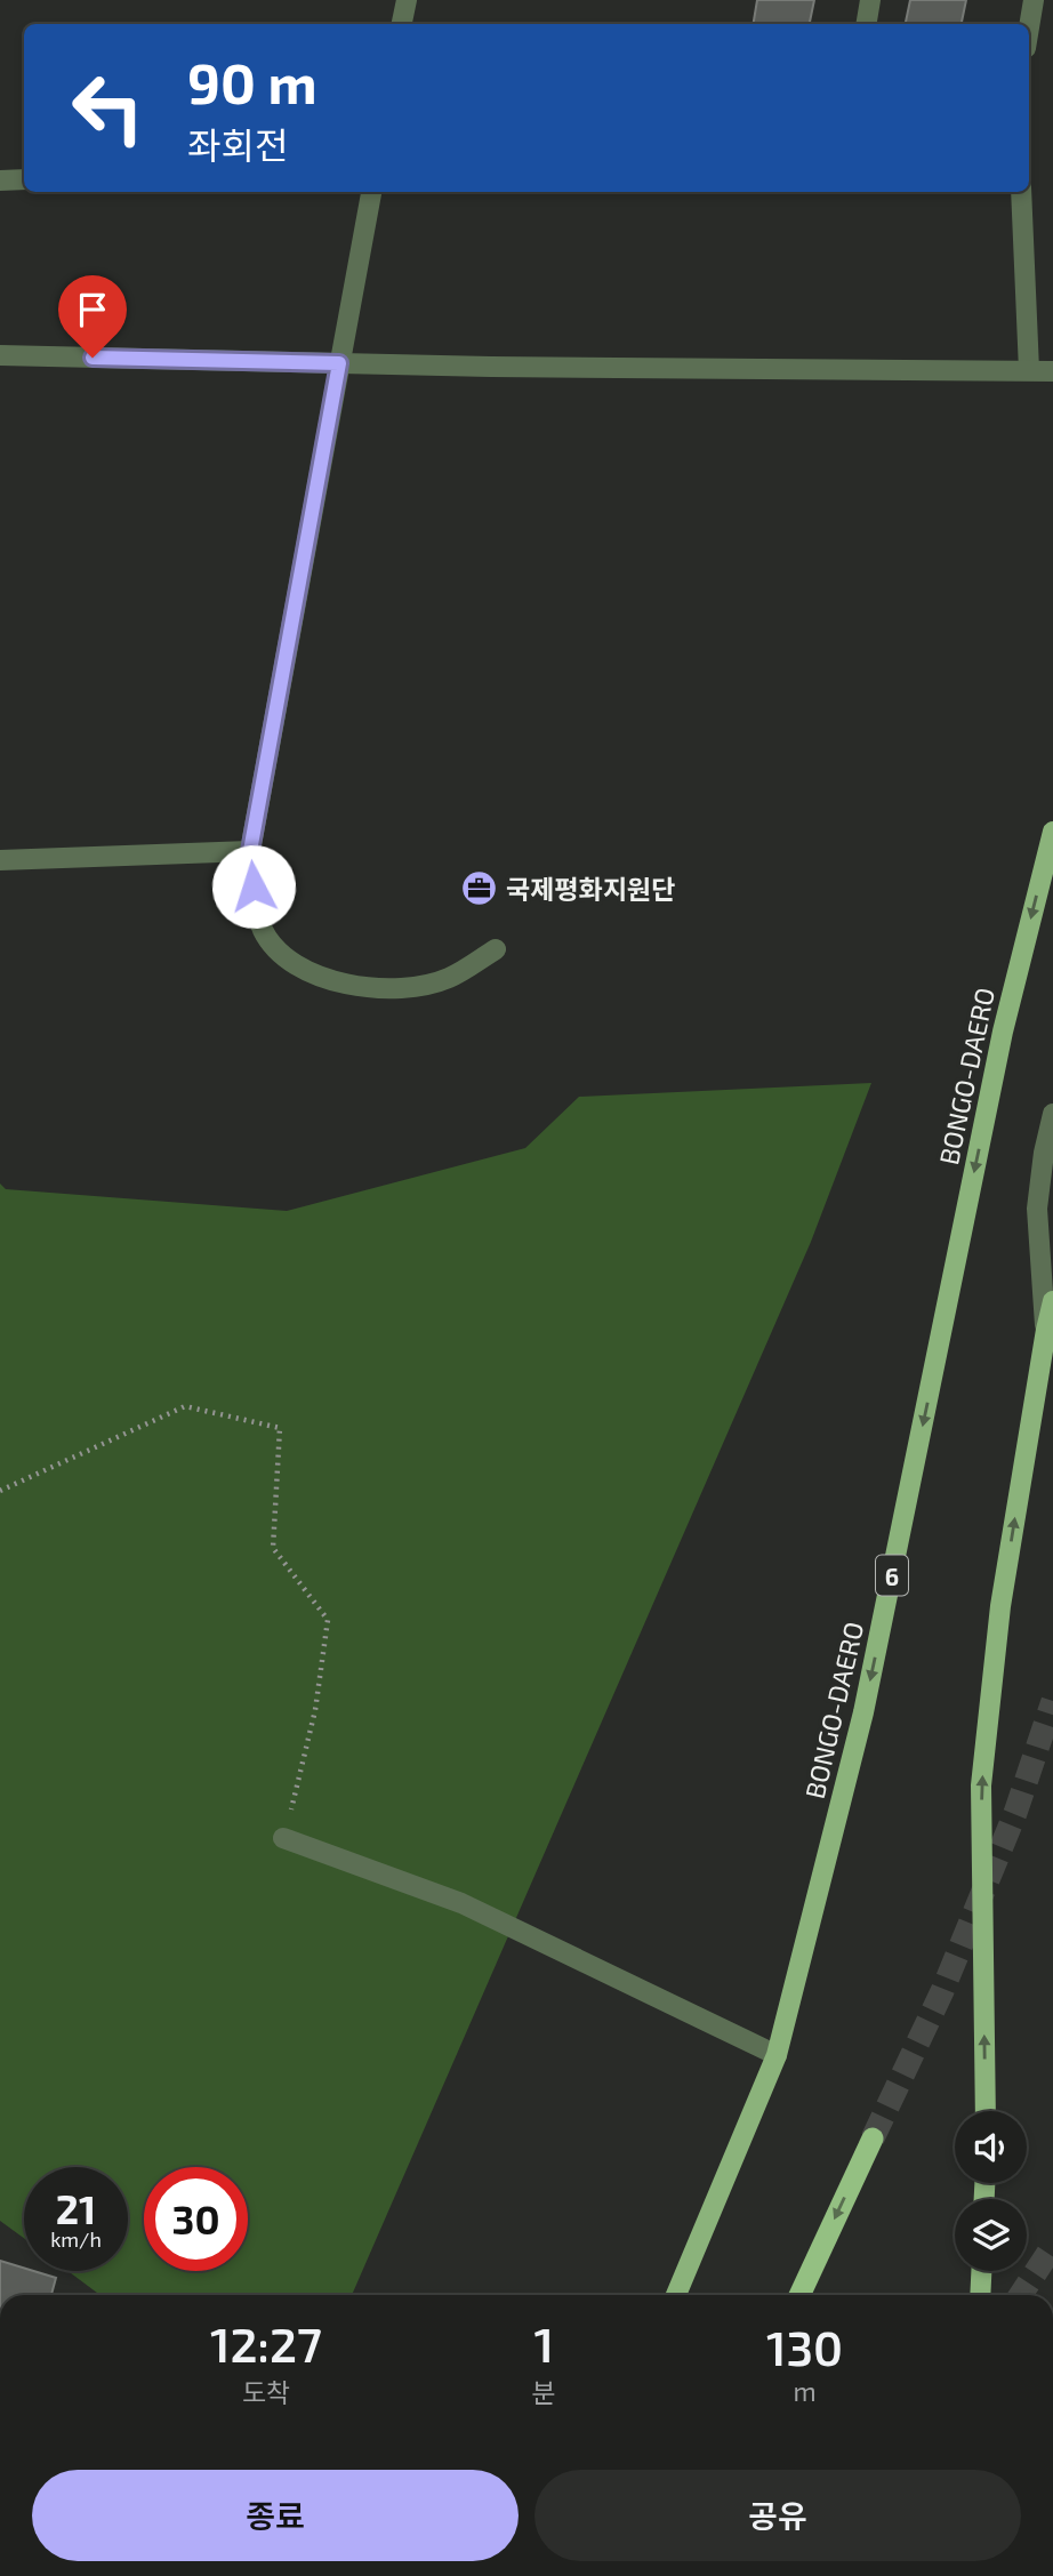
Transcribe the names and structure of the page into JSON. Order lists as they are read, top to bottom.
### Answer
{
  "streets": {
    "main road": ["BONGO-DAERO", "6"]
  },
  "places": {
    "office": ["국제평화지원단"]
  },
  "page": {
    "turn": ["90 m", "좌회전"],
    "speed": "21 km/h",
    "limit": "30",
    "eta": [
      "12:27",
      "도착",
      "1",
      "분",
      "130",
      "m"
    ],
    "buttons": ["종료", "공유"]
  }
}
